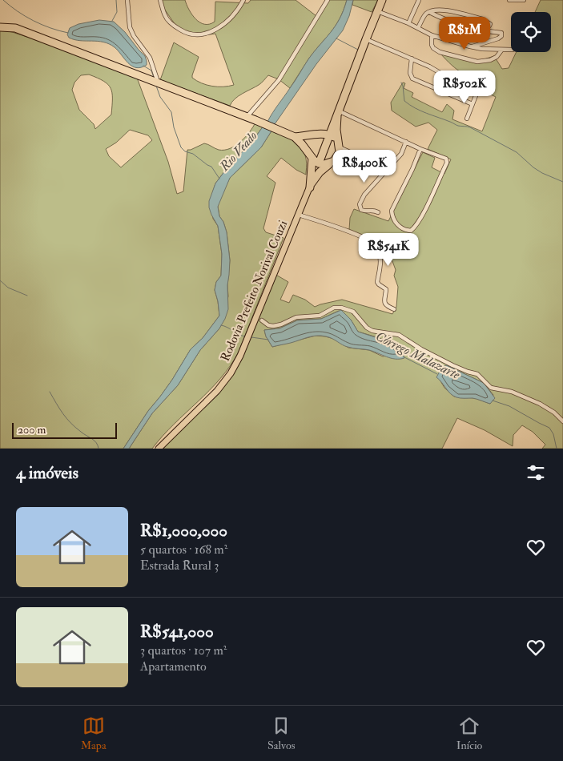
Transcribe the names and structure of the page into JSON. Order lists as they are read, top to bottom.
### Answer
{
  "streets": {
    "main road": ["Rodovia Prefeito Norival Couzi"]
  },
  "water": ["Rio Veado", "Córrego Malazarte"],
  "scale_bar": "200 m",
  "page": {
    "price": [
      "R$1M",
      "R$502K",
      "R$400K",
      "R$541K"
    ],
    "scale": "200 m",
    "heading": "4 imóveis",
    "list": [
      {
        "name": "R$1,000,000",
        "note": "5 quartos · 168 m² · Estrada Rural 3"
      },
      {
        "name": "R$541,000",
        "note": "3 quartos · 107 m² · Apartamento"
      }
    ],
    "tabs": ["Mapa", "Salvos", "Início"]
  }
}
